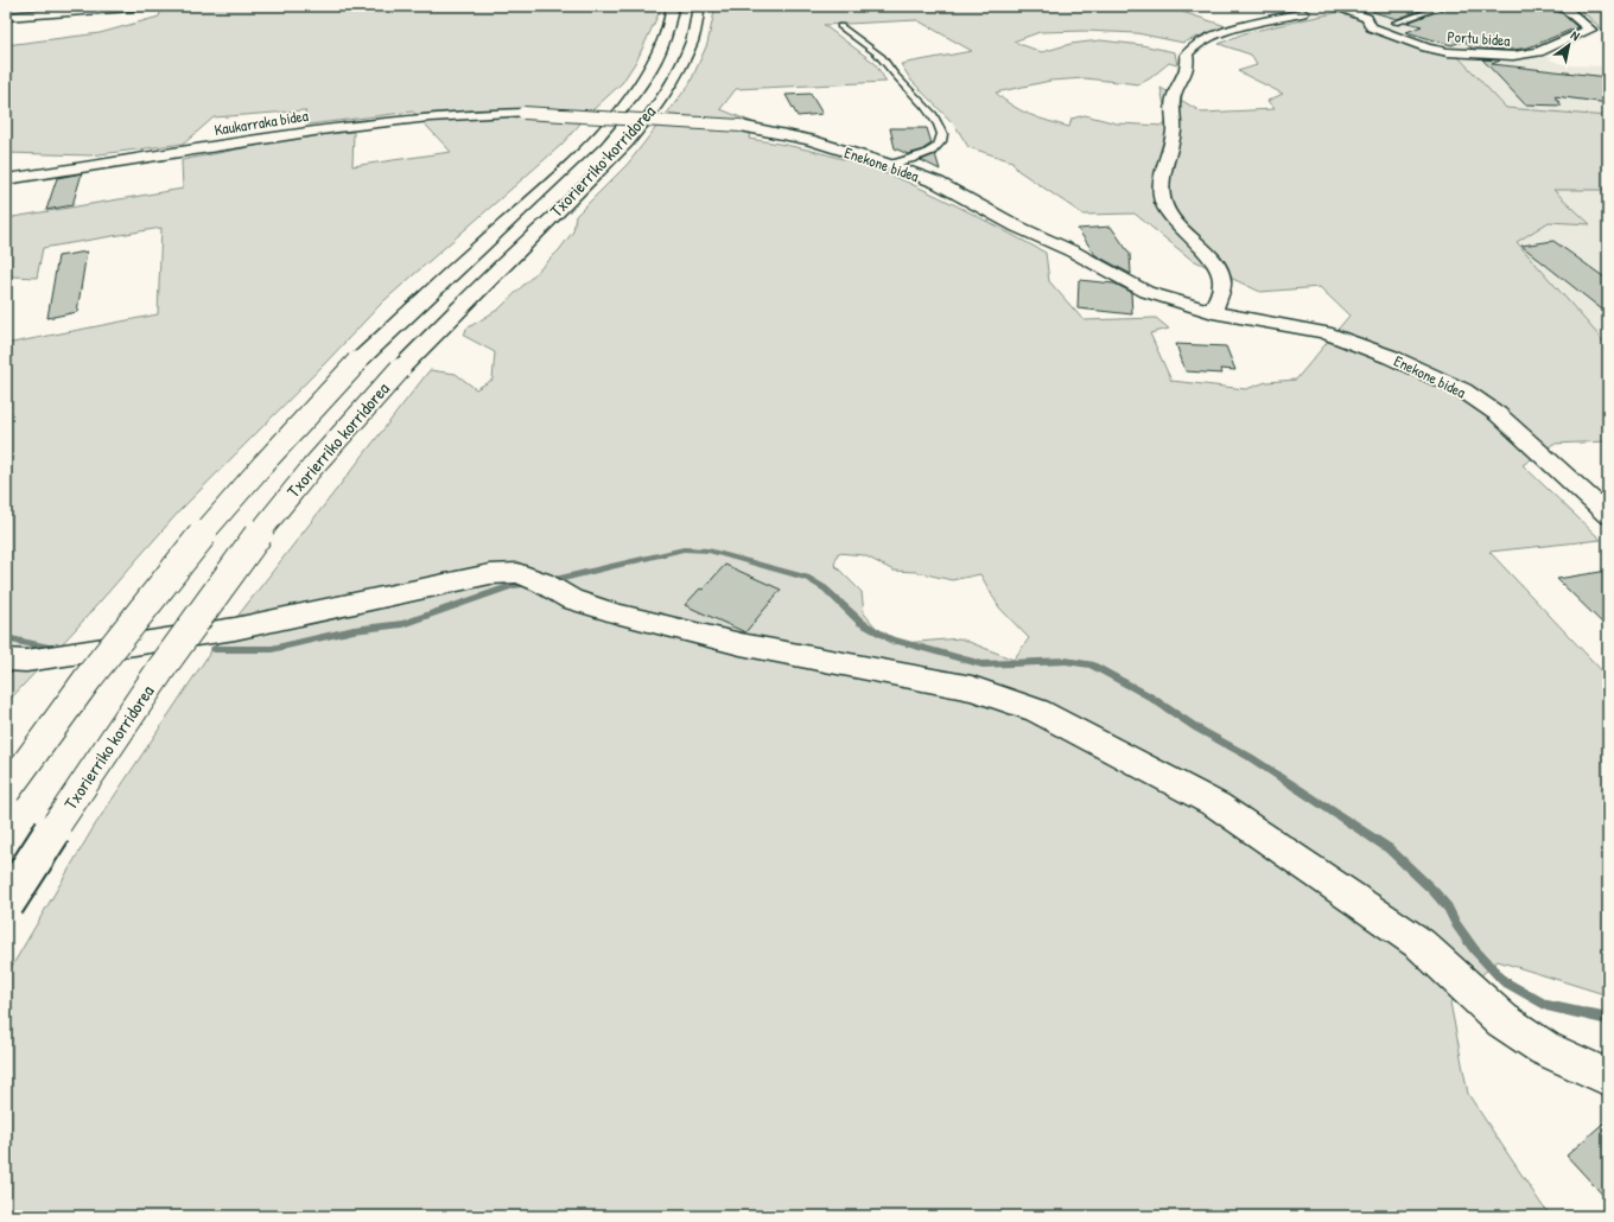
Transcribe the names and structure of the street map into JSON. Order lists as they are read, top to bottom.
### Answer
{
  "streets": {
    "main road": [
      "Portu bidea",
      "Kaukarraka bidea",
      "Txorierriko korridorea",
      "Enekone bidea"
    ]
  },
  "crossings": [
    ["Kaukarraka bidea", "Enekone bidea"]
  ],
  "north": "top right"
}
